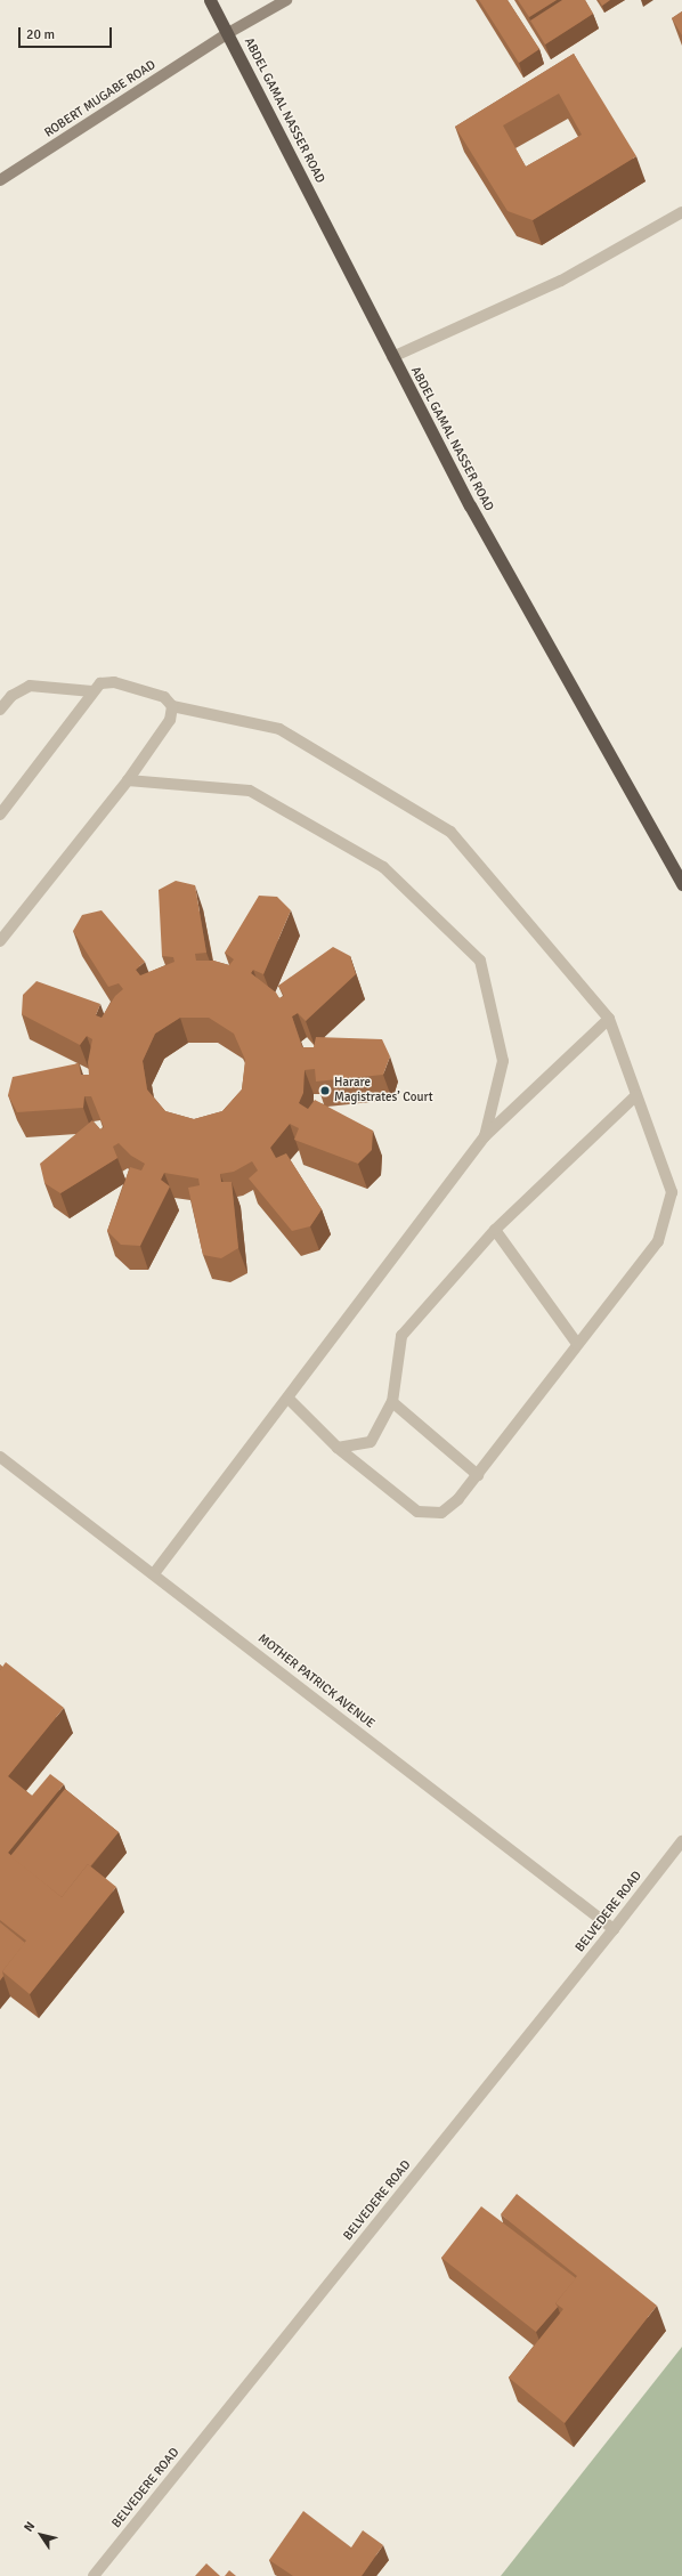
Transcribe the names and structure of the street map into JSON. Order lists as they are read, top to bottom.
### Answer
{
  "streets": {
    "highway": ["ABDEL GAMAL NASSER ROAD"],
    "main road": ["ROBERT MUGABE ROAD"],
    "street": ["MOTHER PATRICK AVENUE", "BELVEDERE ROAD"]
  },
  "crossings": [
    ["ROBERT MUGABE ROAD", "ABDEL GAMAL NASSER ROAD"],
    ["MOTHER PATRICK AVENUE", "BELVEDERE ROAD"]
  ],
  "places": ["Harare Magistrates’ Court"],
  "scale_bar": "20 m",
  "north": "top left"
}
